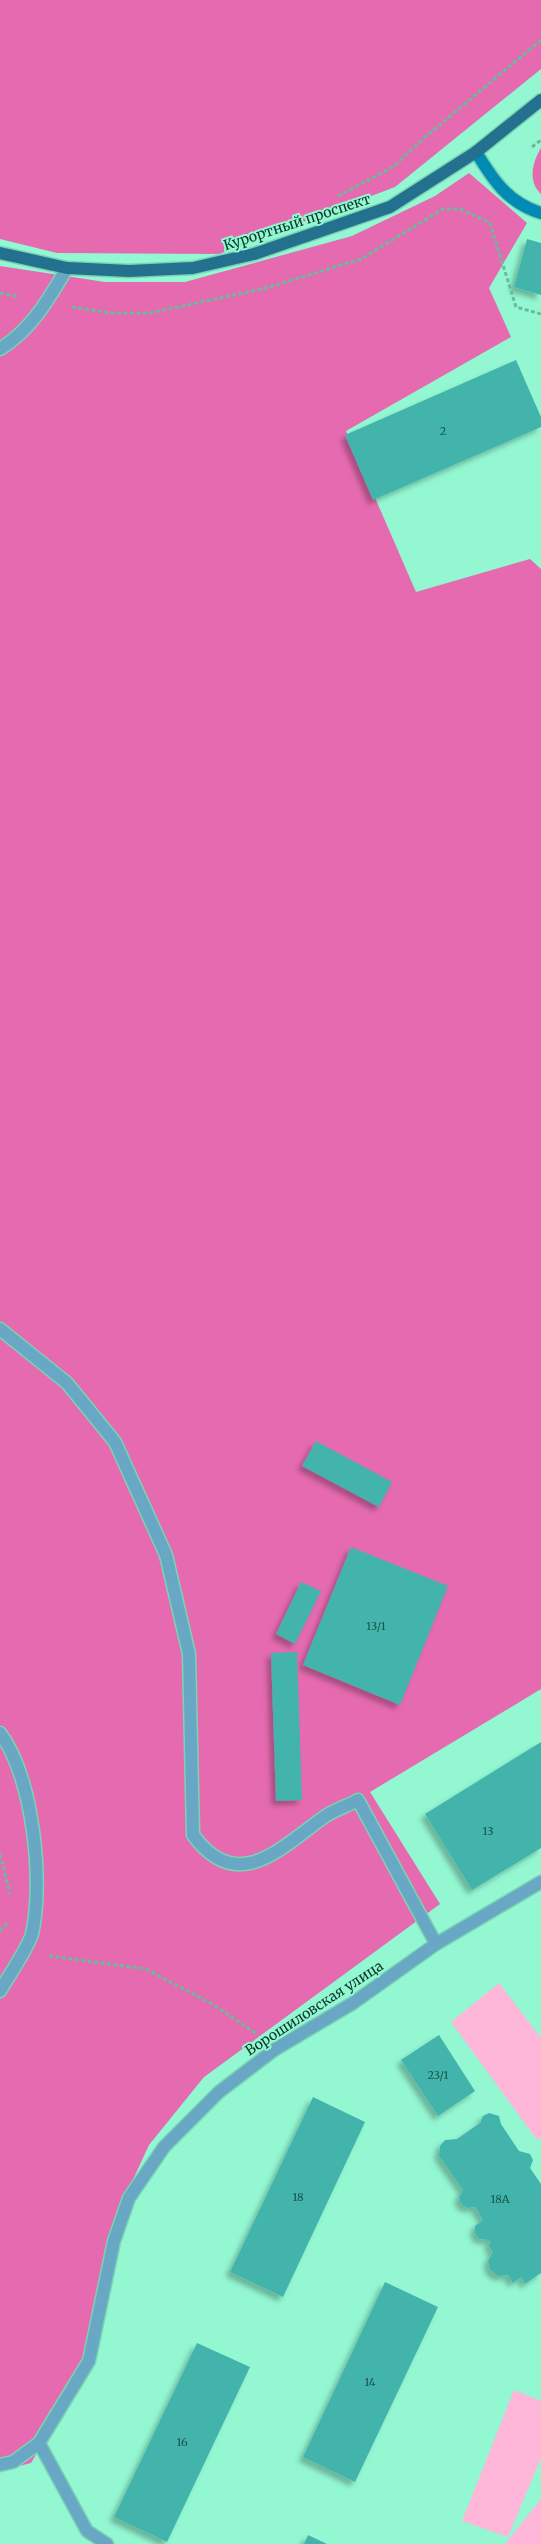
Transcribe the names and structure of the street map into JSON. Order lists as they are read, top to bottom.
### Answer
{
  "streets": {
    "main road": ["Курортный проспект"],
    "street": ["Ворошиловская улица"]
  },
  "house_numbers": [
    "2",
    "13/1",
    "13",
    "23/1",
    "18",
    "18А",
    "14",
    "16"
  ]
}
